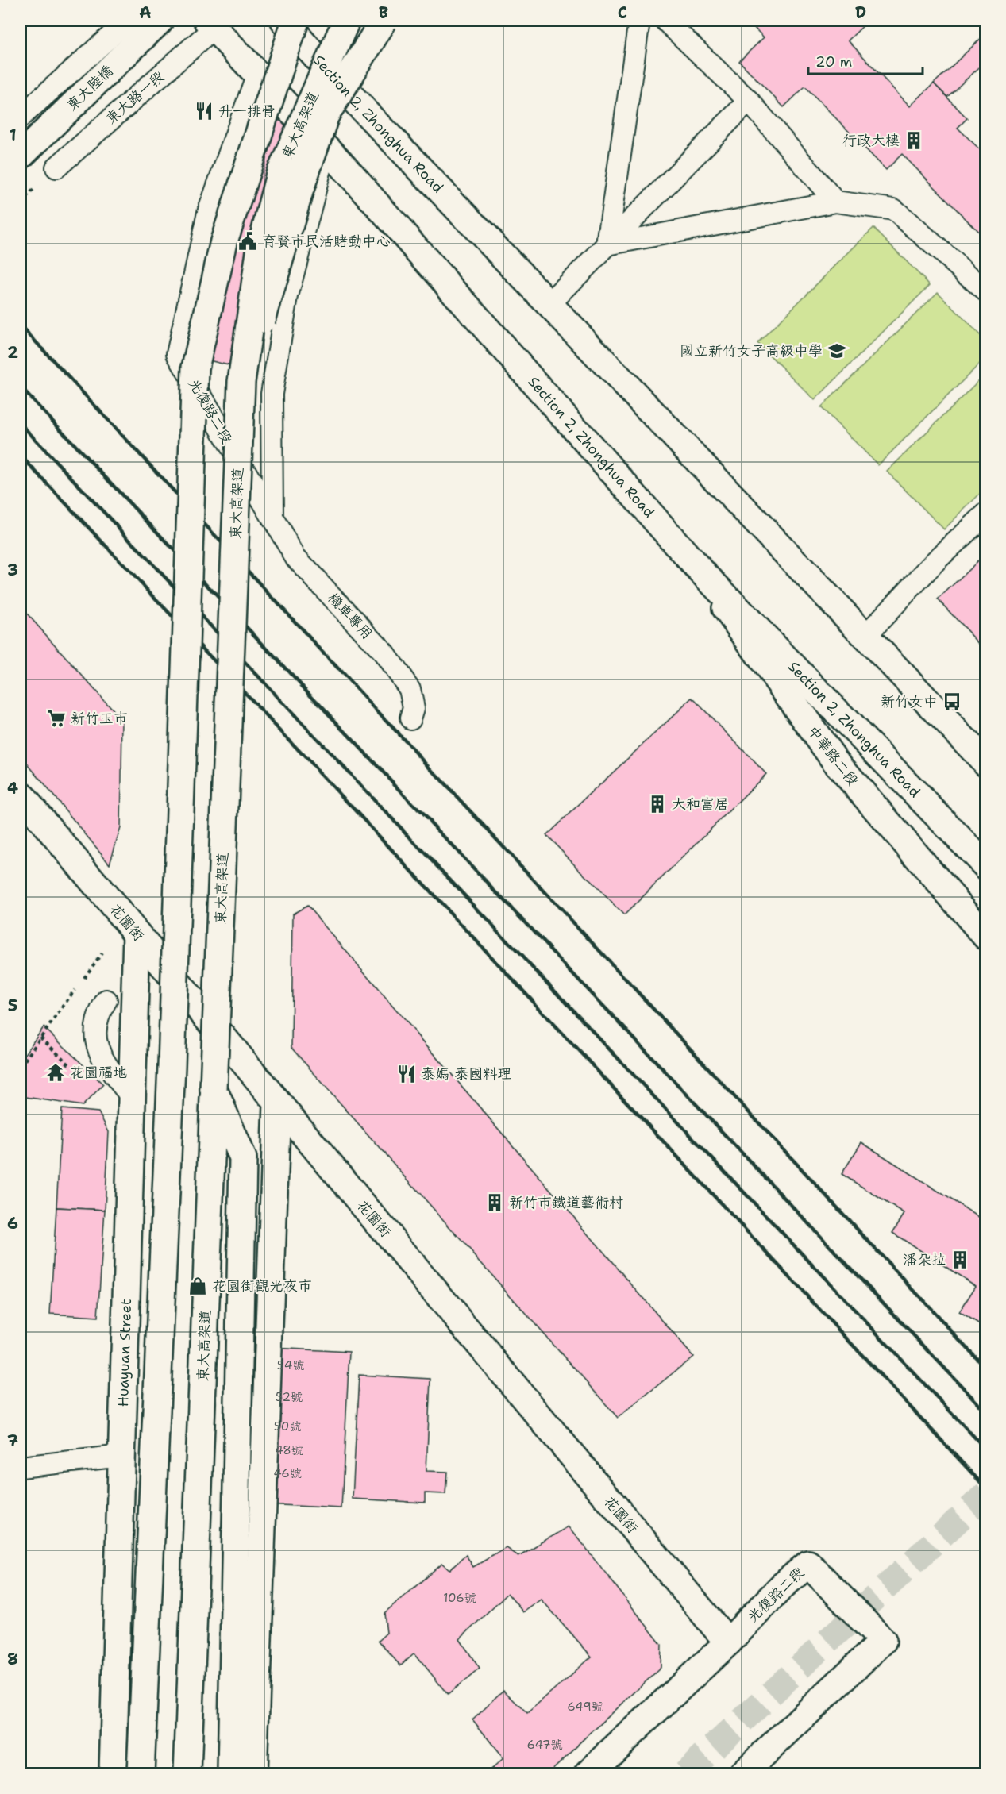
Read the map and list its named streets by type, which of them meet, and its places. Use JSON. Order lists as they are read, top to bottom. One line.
{"streets":{"street":["東大陸橋","Section 2, Zhonghua Road","東大高架道","光復路二段","中華路二段","花園街","Huayuan Street"],"lane":["東大路一段","機車專用"]},"crossings":[["東大路一段","Section 2, Zhonghua Road"],["Section 2, Zhonghua Road","光復路二段"],["Section 2, Zhonghua Road","中華路二段"],["光復路二段","機車專用"],["光復路二段","花園街"],["花園街","Huayuan Street"]],"places":{"restaurant":["升一排骨","泰媽 泰國料理"],"building":["行政大樓","大和富居","新竹市鐵道藝術村","潘朵拉"],"public building":["育賢市民活賭動中心"],"school or university":["國立新竹女子高級中學"],"bus stop":["新竹女中"],"supermarket":["新竹玉市"],"temple":["花園福地"],"shop":["花園街觀光夜市"]},"house_numbers":["54號","52號","50號","48號","46號","106號","649號","647號"],"scale_bar":"20 m","grid":{"columns":["A","B","C","D"],"rows":["1","2","3","4","5","6","7","8"]}}
